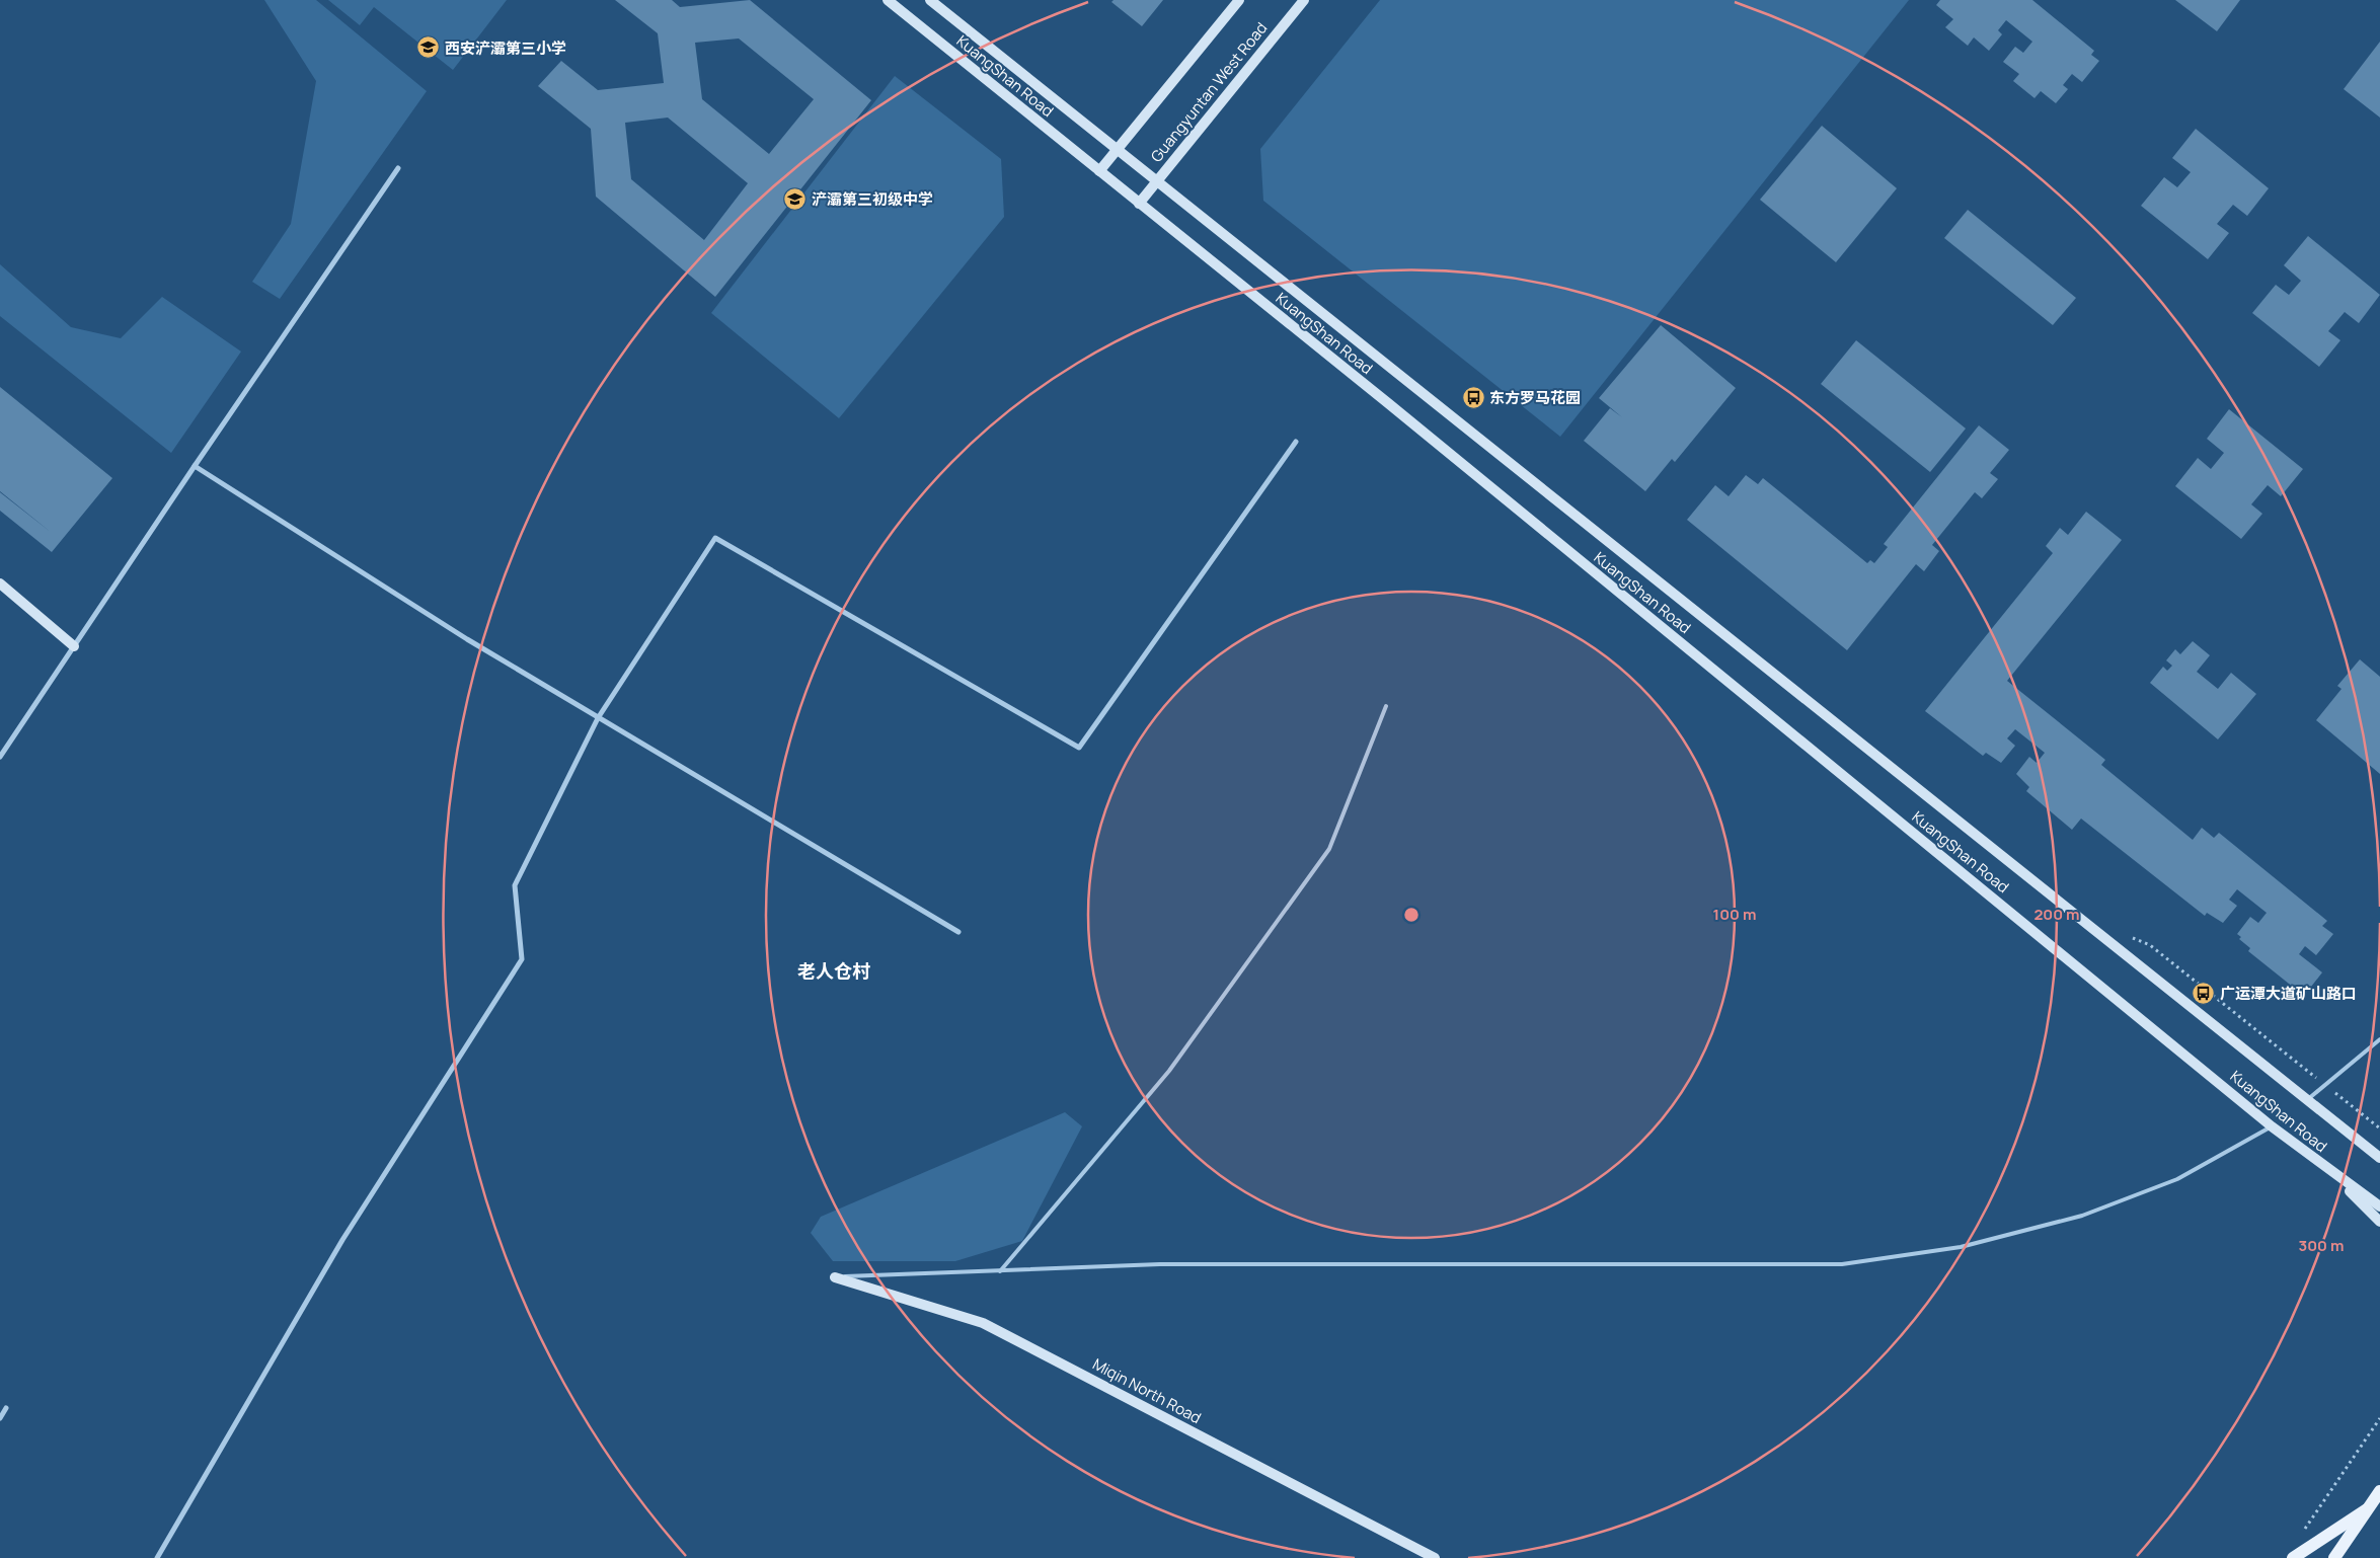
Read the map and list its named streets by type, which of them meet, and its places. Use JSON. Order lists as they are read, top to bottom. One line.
{"streets":{"main road":["KuangShan Road","Guangyuntan West Road","Miqin North Road"]},"crossings":[["KuangShan Road","Guangyuntan West Road"]],"districts":["老人仓村"],"places":{"school or university":["西安浐灞第三小学","浐灞第三初级中学"],"bus stop":["东方罗马花园","广运潭大道矿山路口"]},"rings":["100 m","200 m","300 m"]}
